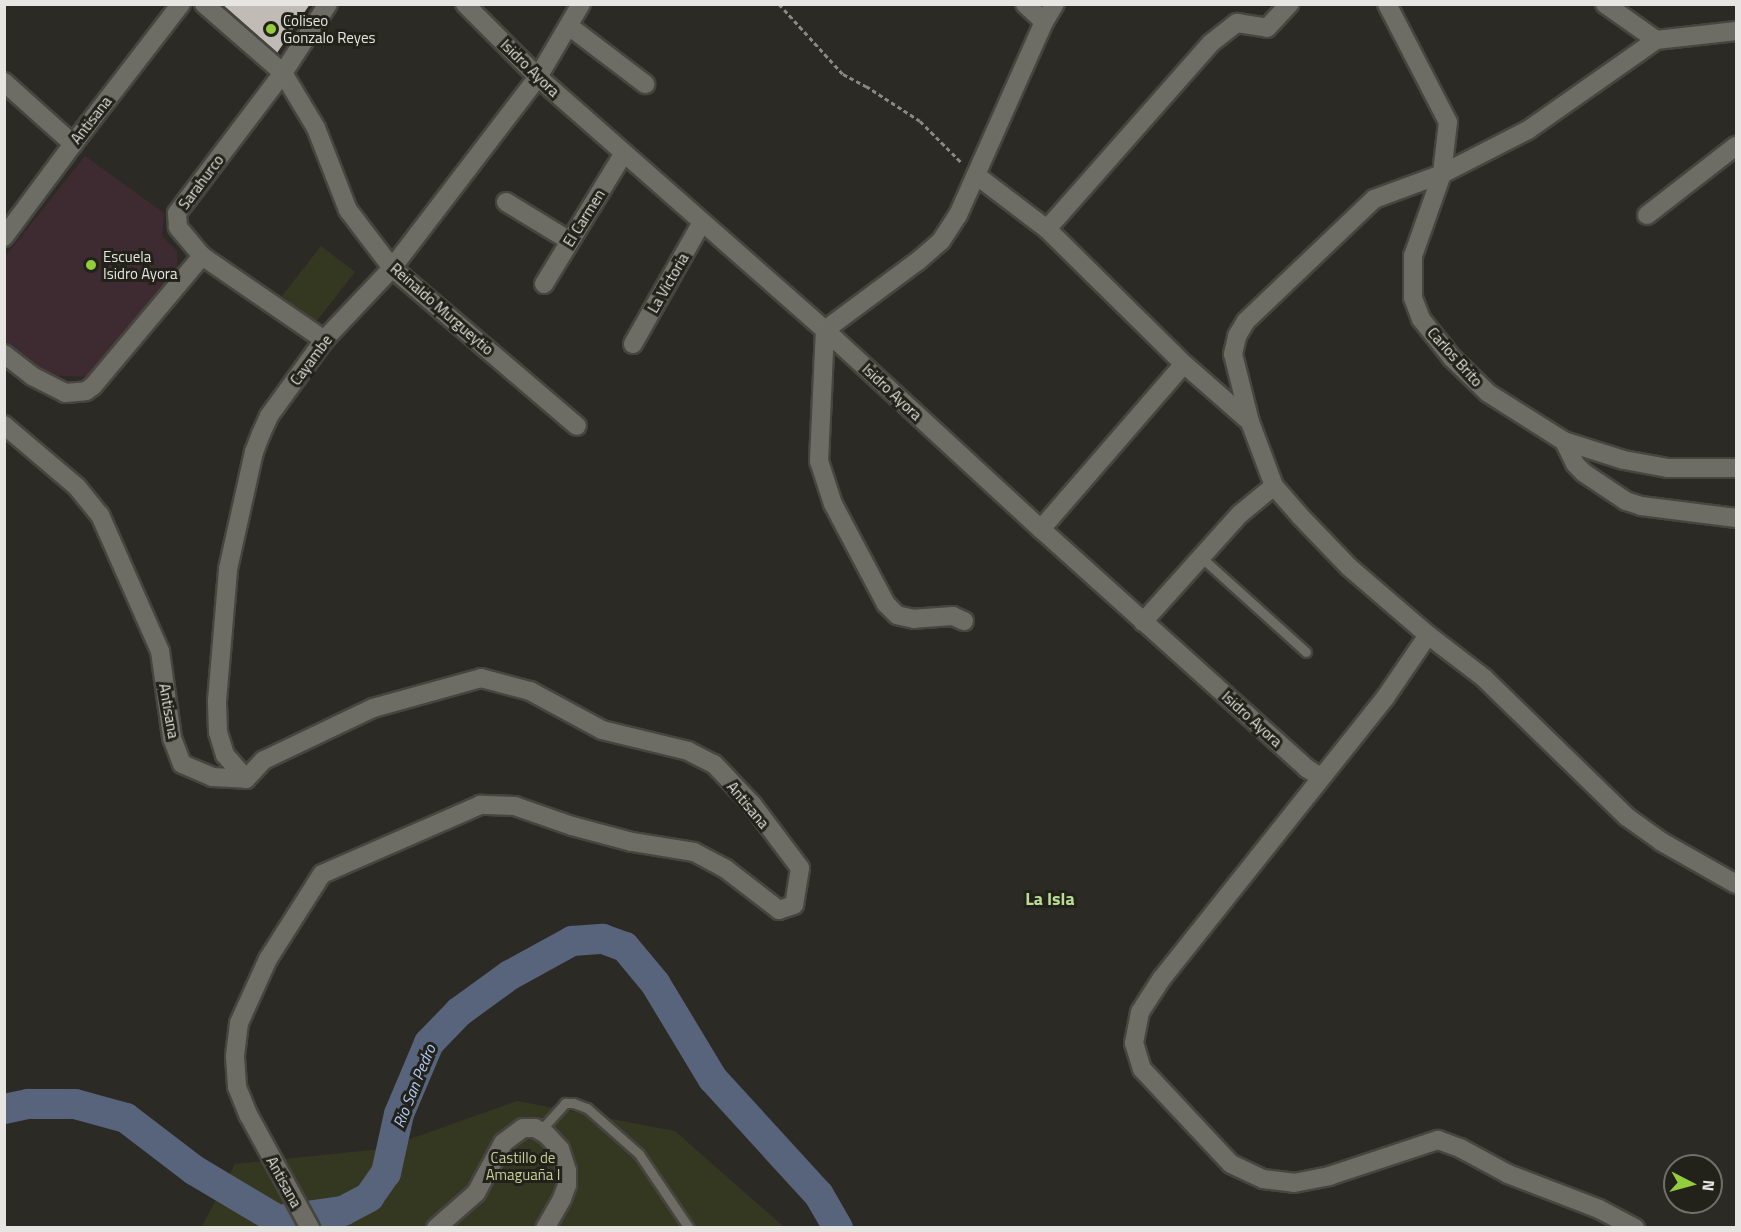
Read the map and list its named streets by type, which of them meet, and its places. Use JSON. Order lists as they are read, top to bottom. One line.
{"streets":{"street":["Isidro Ayora","Antisana","Sarahurco","El Carmen","La Victoria","Reinaldo Murgueytio","Carlos Brito","Cayambe"]},"crossings":[["Isidro Ayora","El Carmen"],["Isidro Ayora","La Victoria"],["Isidro Ayora","Cayambe"],["Antisana","Cayambe"],["Sarahurco","Reinaldo Murgueytio"],["Sarahurco","Cayambe"],["Reinaldo Murgueytio","Cayambe"]],"districts":["La Isla"],"water":["Rio San Pedro"],"parks":["Castillo de Amaguaña I"],"places":["Coliseo Gonzalo Reyes","Escuela Isidro Ayora"],"north":"right"}
